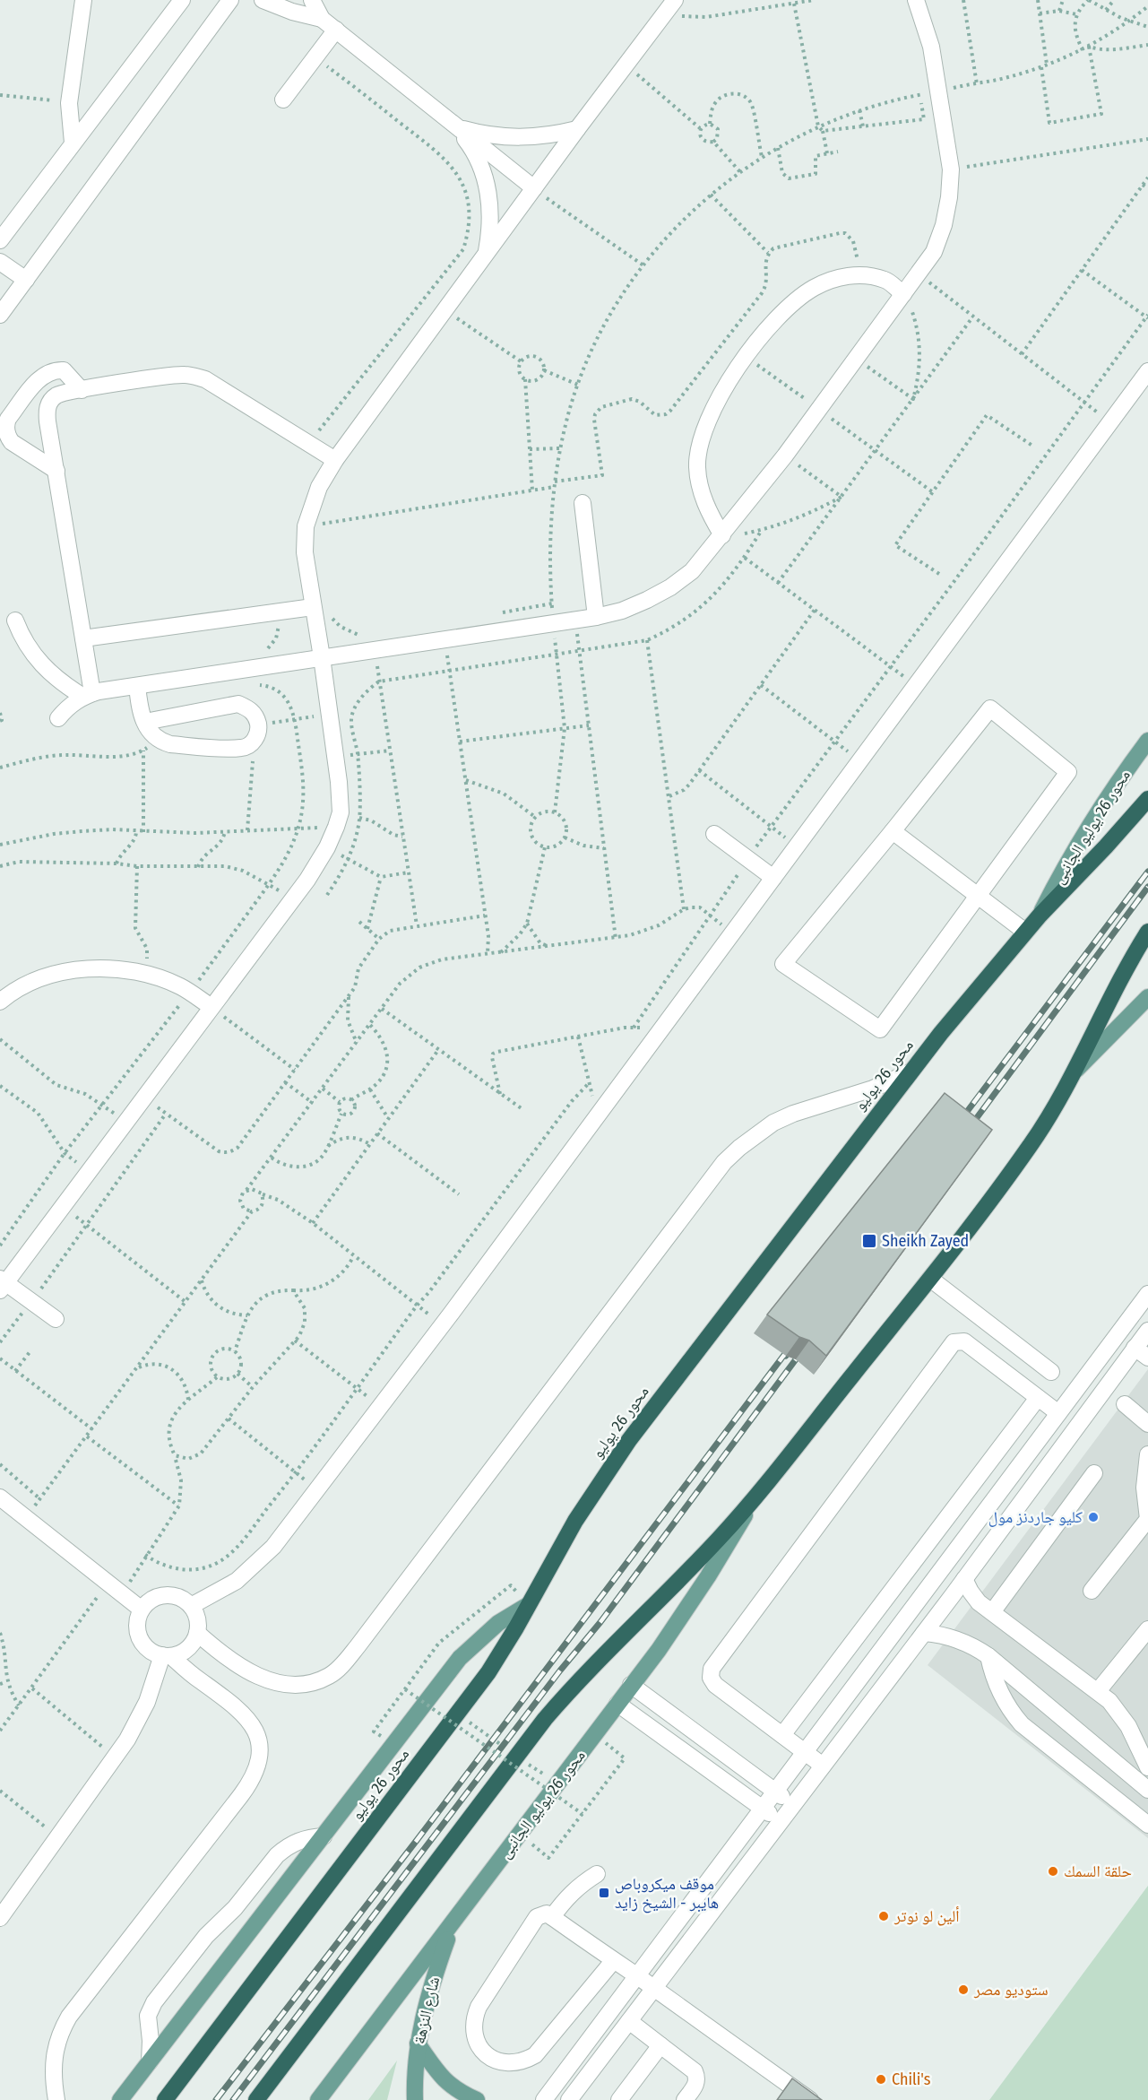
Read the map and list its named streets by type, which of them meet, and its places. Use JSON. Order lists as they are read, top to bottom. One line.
{"streets":{"highway":["محور 26 يوليو"],"main road":["محور 26 يوليو الجانبى","شارع النزهة"]},"crossings":[["محور 26 يوليو الجانبى","محور 26 يوليو"],["محور 26 يوليو الجانبى","شارع النزهة"]],"places":{"transit":["Sheikh Zayed","موقف ميكروباص هايبر - الشيخ زايد"],"other":["كليو جاردنز مول","حلقة السمك","ألين لو نوتر","ستوديو مصر","Chili's"]}}
